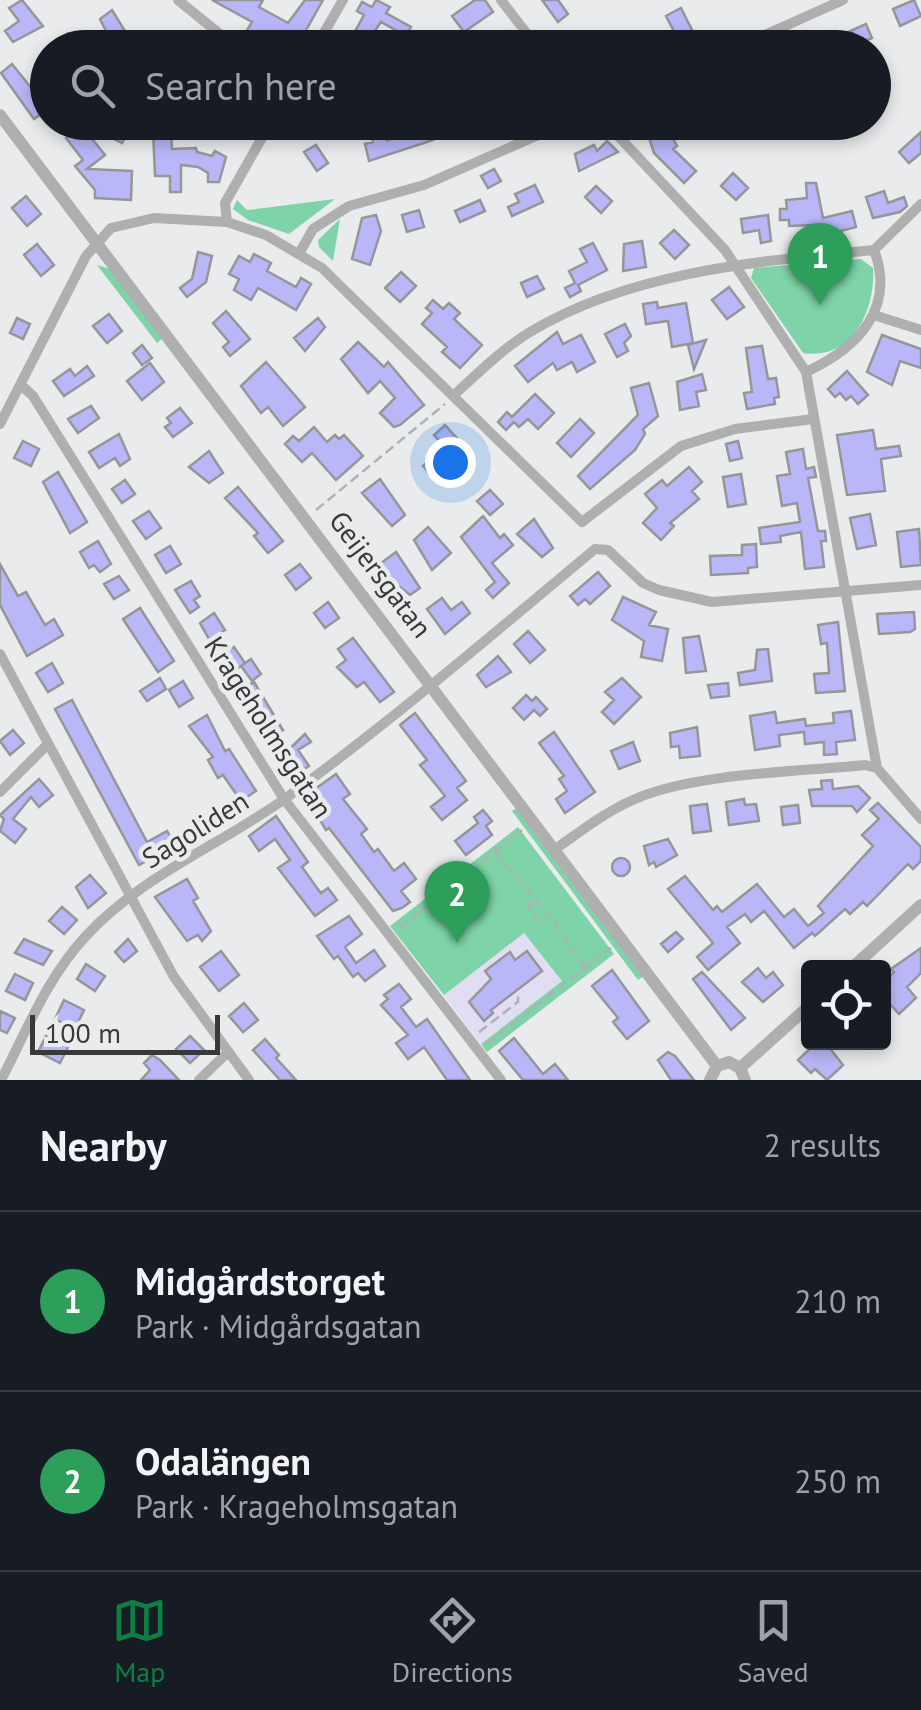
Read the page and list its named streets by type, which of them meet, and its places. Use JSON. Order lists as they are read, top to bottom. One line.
{"streets":{"street":["Geijersgatan","Krageholmsgatan","Sagoliden"]},"crossings":[["Geijersgatan","Sagoliden"],["Krageholmsgatan","Sagoliden"]],"scale_bar":"100 m","page":{"search":"Search here","pins":["1","2"],"scale":"100 m","heading":["Nearby","2 results"],"list":[{"mark":"1","name":"Midgårdstorget","note":"Park · Midgårdsgatan","value":"210 m"},{"mark":"2","name":"Odalängen","note":"Park · Krageholmsgatan","value":"250 m"}],"nav":["Map","Directions","Saved"]}}
